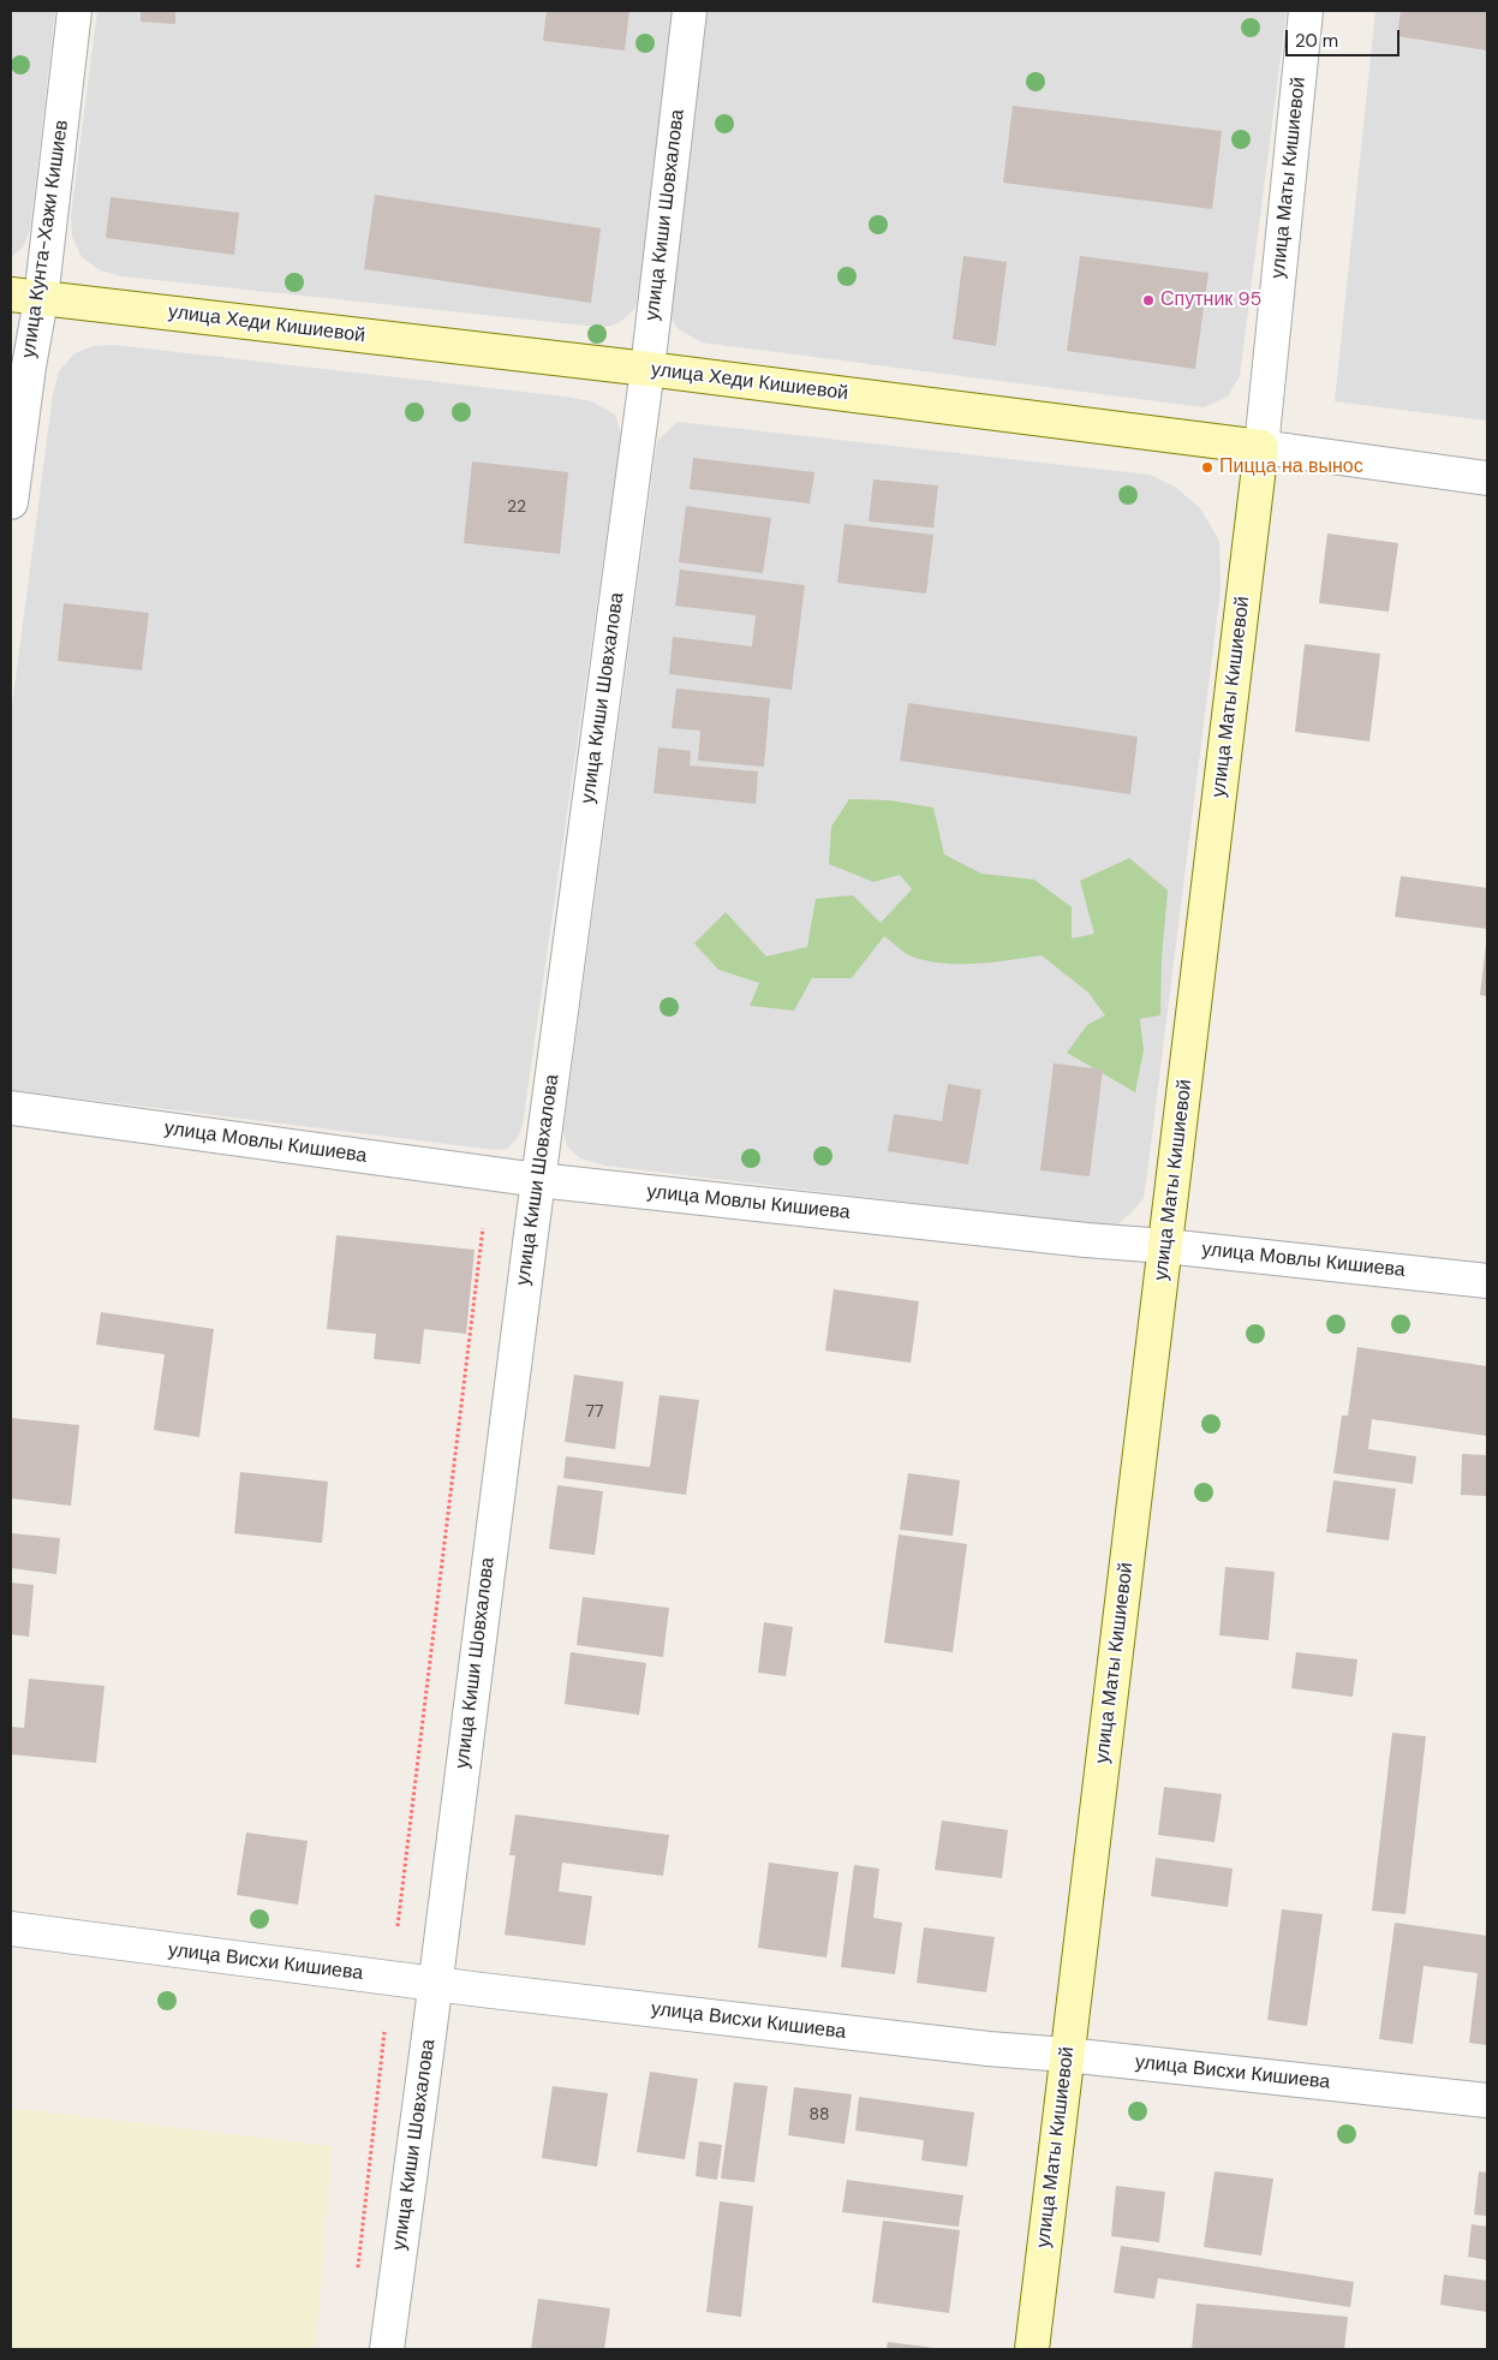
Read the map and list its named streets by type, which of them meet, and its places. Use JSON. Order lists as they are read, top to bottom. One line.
{"streets":{"main road":["улица Маты Кишиевой","улица Хеди Кишиевой"],"street":["улица Киши Шовхалова","улица Кунта-Хажи Кишиев","улица Мовлы Кишиева","улица Висхи Кишиева"]},"crossings":[["улица Маты Кишиевой","улица Хеди Кишиевой"],["улица Маты Кишиевой","улица Мовлы Кишиева"],["улица Маты Кишиевой","улица Висхи Кишиева"],["улица Киши Шовхалова","улица Хеди Кишиевой"],["улица Киши Шовхалова","улица Мовлы Кишиева"],["улица Киши Шовхалова","улица Висхи Кишиева"],["улица Кунта-Хажи Кишиев","улица Хеди Кишиевой"]],"places":["Спутник 95","Пицца на вынос"],"house_numbers":["22","77","88"],"scale_bar":"20 m"}
